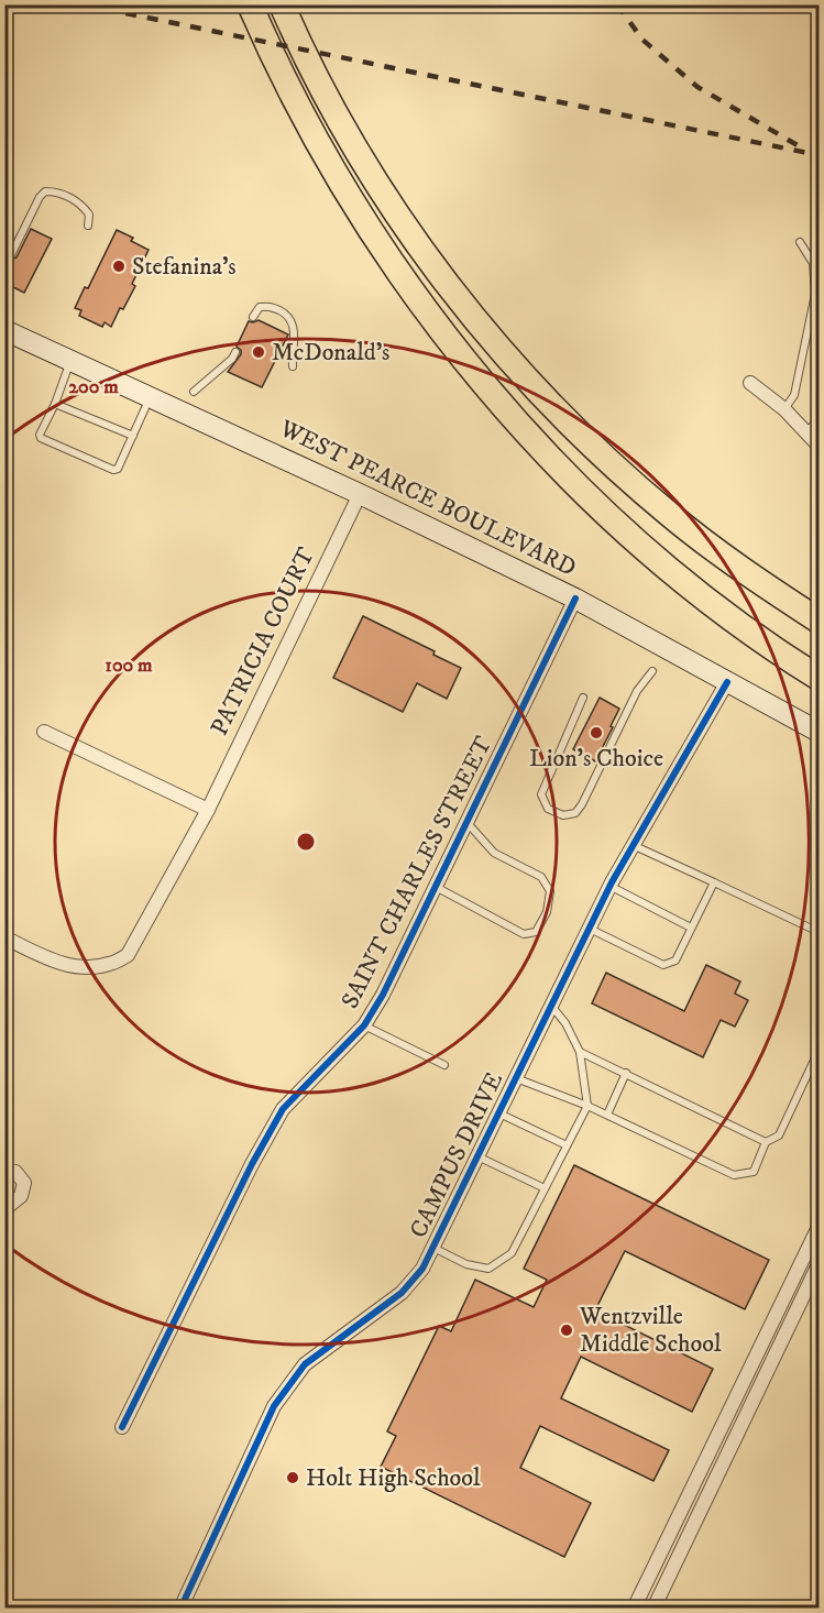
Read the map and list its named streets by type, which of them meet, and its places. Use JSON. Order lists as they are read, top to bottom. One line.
{"streets":{"main road":["WEST PEARCE BOULEVARD"],"street":["PATRICIA COURT","SAINT CHARLES STREET","CAMPUS DRIVE"]},"crossings":[["WEST PEARCE BOULEVARD","PATRICIA COURT"],["WEST PEARCE BOULEVARD","SAINT CHARLES STREET"],["WEST PEARCE BOULEVARD","CAMPUS DRIVE"]],"places":["Stefanina's","McDonald's","Lion's Choice","Wentzville Middle School","Holt High School"],"rings":["200 m","100 m"]}
